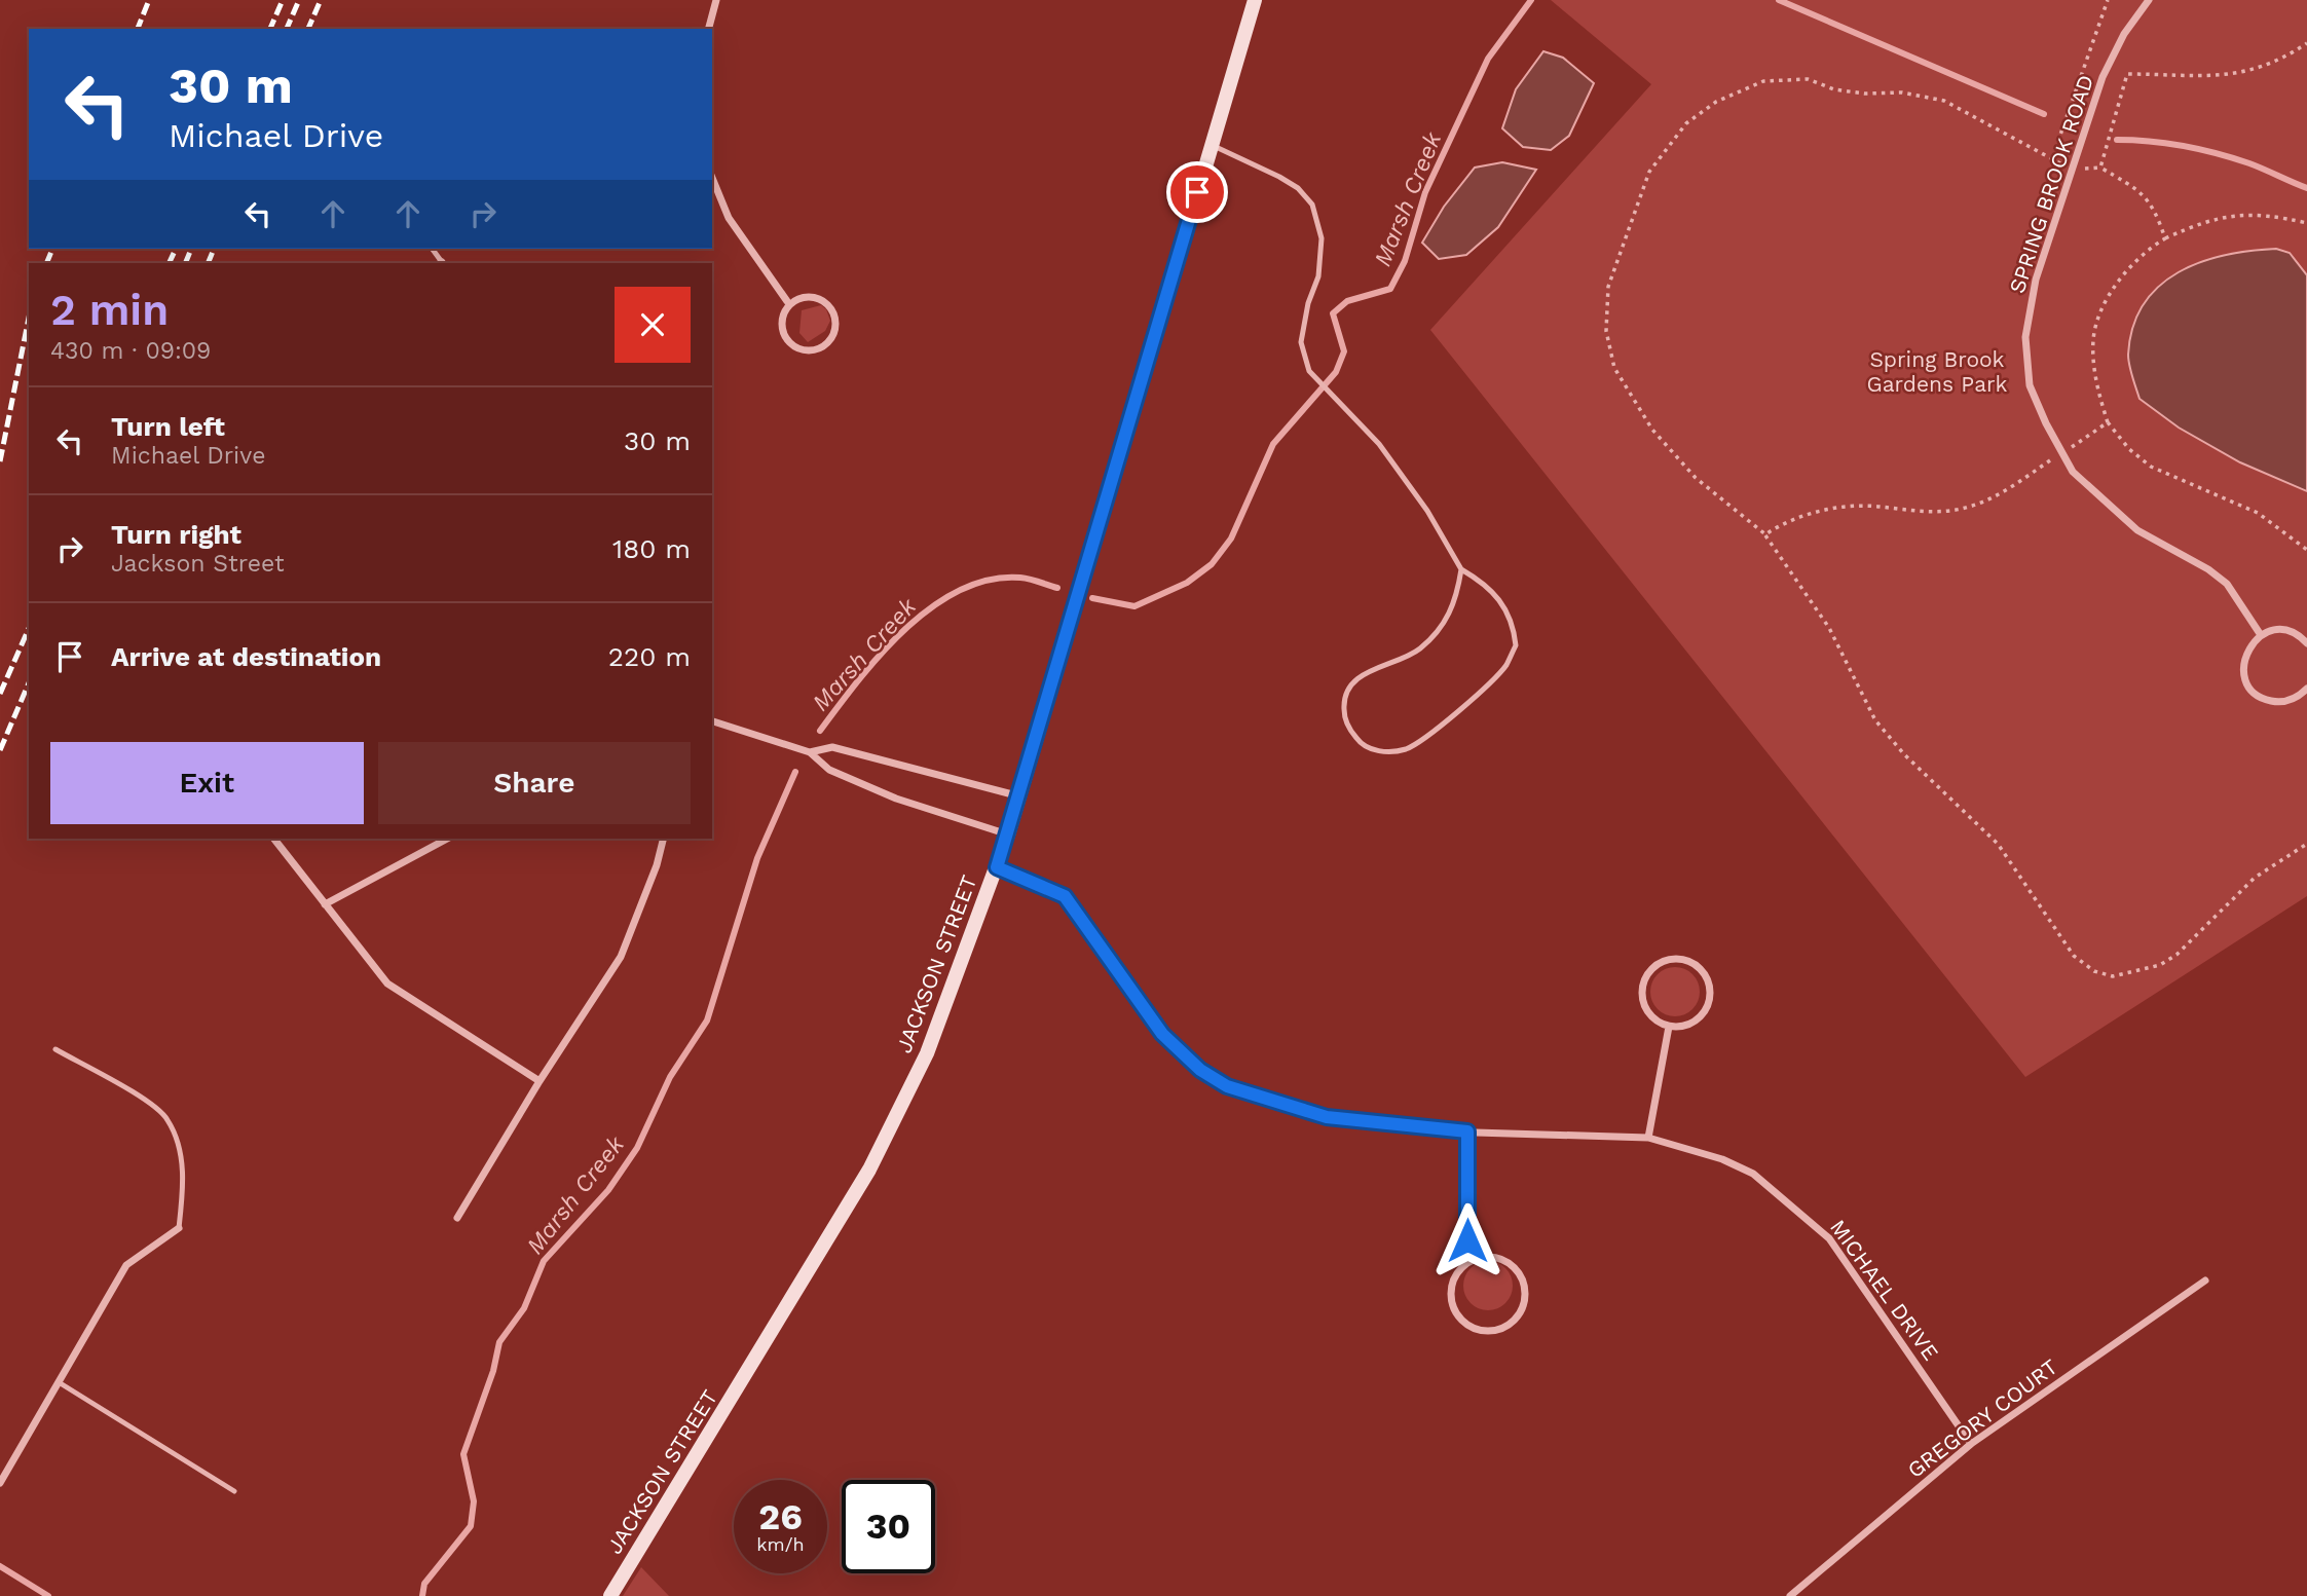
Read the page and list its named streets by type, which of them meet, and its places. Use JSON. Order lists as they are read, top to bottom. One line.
{"streets":{"street":["SPRING BROOK ROAD","JACKSON STREET","MICHAEL DRIVE","GREGORY COURT"]},"crossings":[["JACKSON STREET","MICHAEL DRIVE"],["MICHAEL DRIVE","GREGORY COURT"]],"water":["Marsh Creek"],"parks":["Spring Brook Gardens Park"],"page":{"turn":["30 m","Michael Drive"],"heading":["2 min","430 m · 09:09"],"list":[{"name":"Turn left","note":"Michael Drive","value":"30 m"},{"name":"Turn right","note":"Jackson Street","value":"180 m"},{"name":"Arrive at destination","value":"220 m"}],"buttons":["Exit","Share"],"speed":"26 km/h","limit":"30"}}
